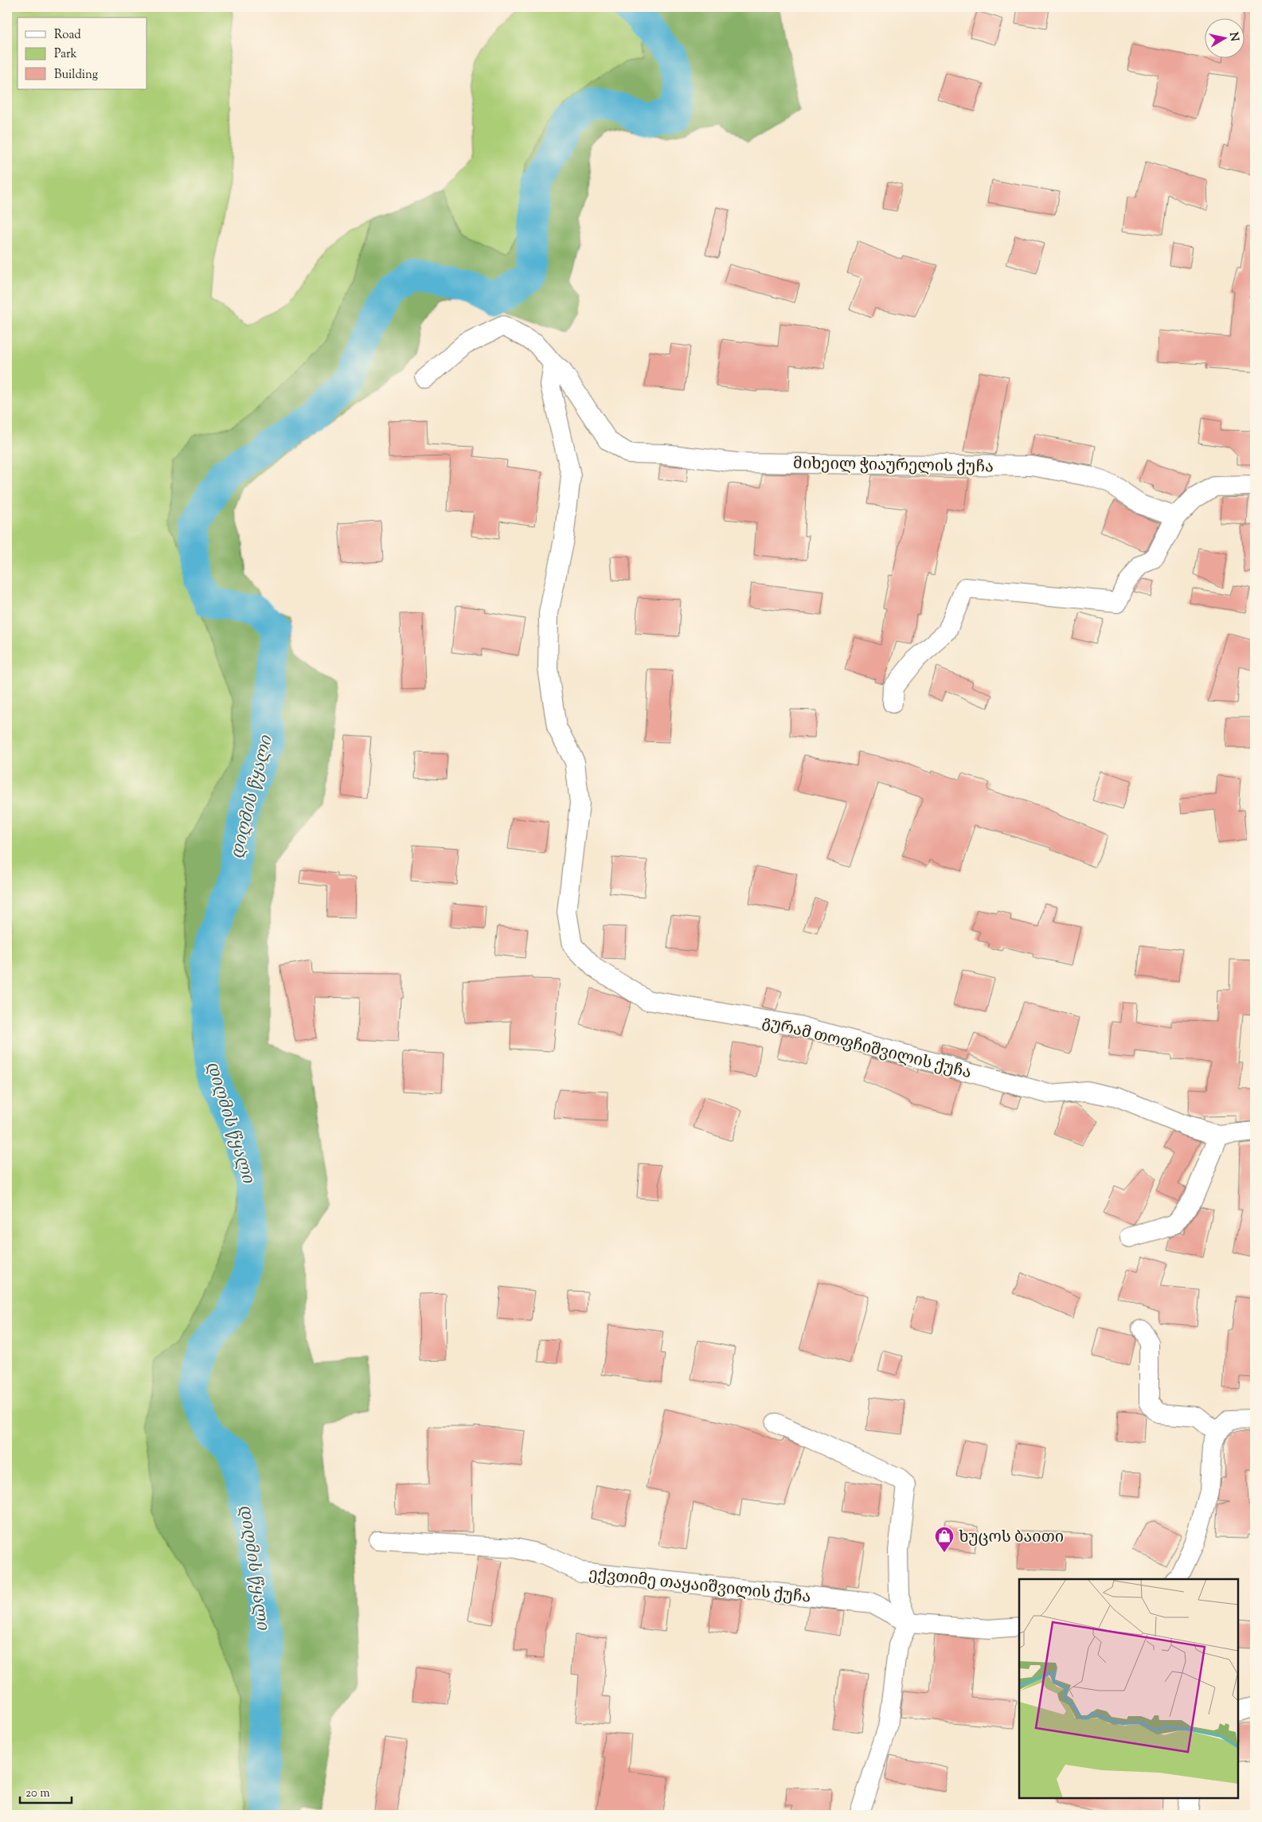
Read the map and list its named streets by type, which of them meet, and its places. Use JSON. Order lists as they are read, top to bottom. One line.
{"streets":{"street":["მიხეილ ჭიაურელის ქუჩა","გურამ თოფჩიშვილის ქუჩა","ექვთიმე თაყაიშვილის ქუჩა"]},"crossings":[["მიხეილ ჭიაურელის ქუჩა","გურამ თოფჩიშვილის ქუჩა"]],"water":["დიღმის წყალი"],"places":{"shop":["ხუცოს ბაითი"]},"legend":["Road","Park","Building"],"scale_bar":"20 m","north":"right"}
